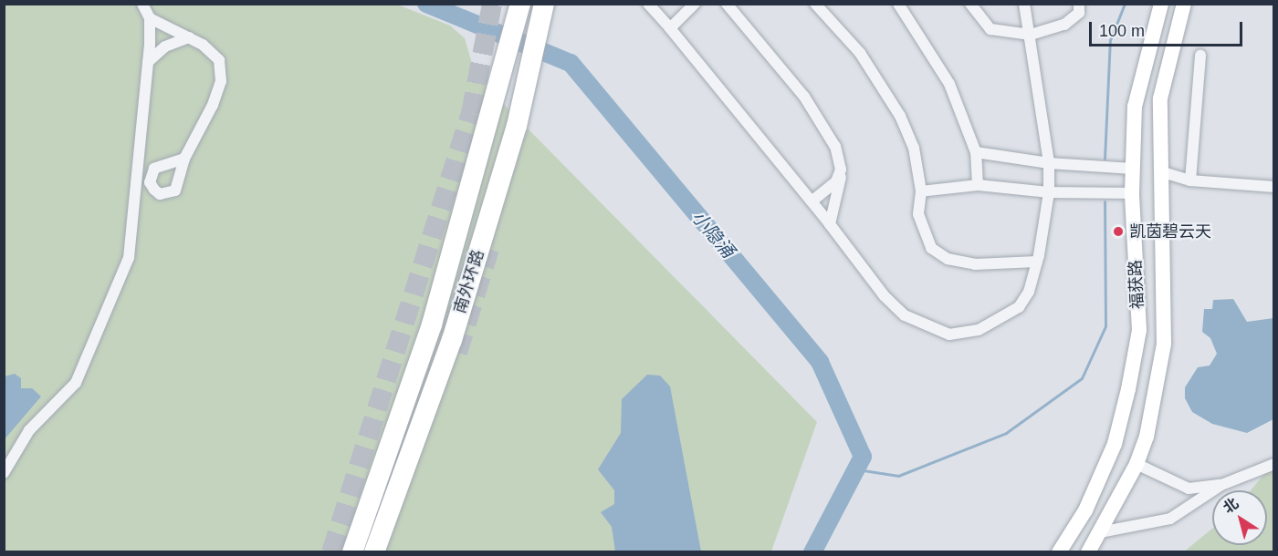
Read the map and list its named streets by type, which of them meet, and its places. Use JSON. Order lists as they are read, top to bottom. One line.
{"streets":{"highway":["南外环路"],"street":["福获路"]},"water":["小隐涌"],"places":["凯茵碧云天"],"scale_bar":"100 m","north":"top left"}
